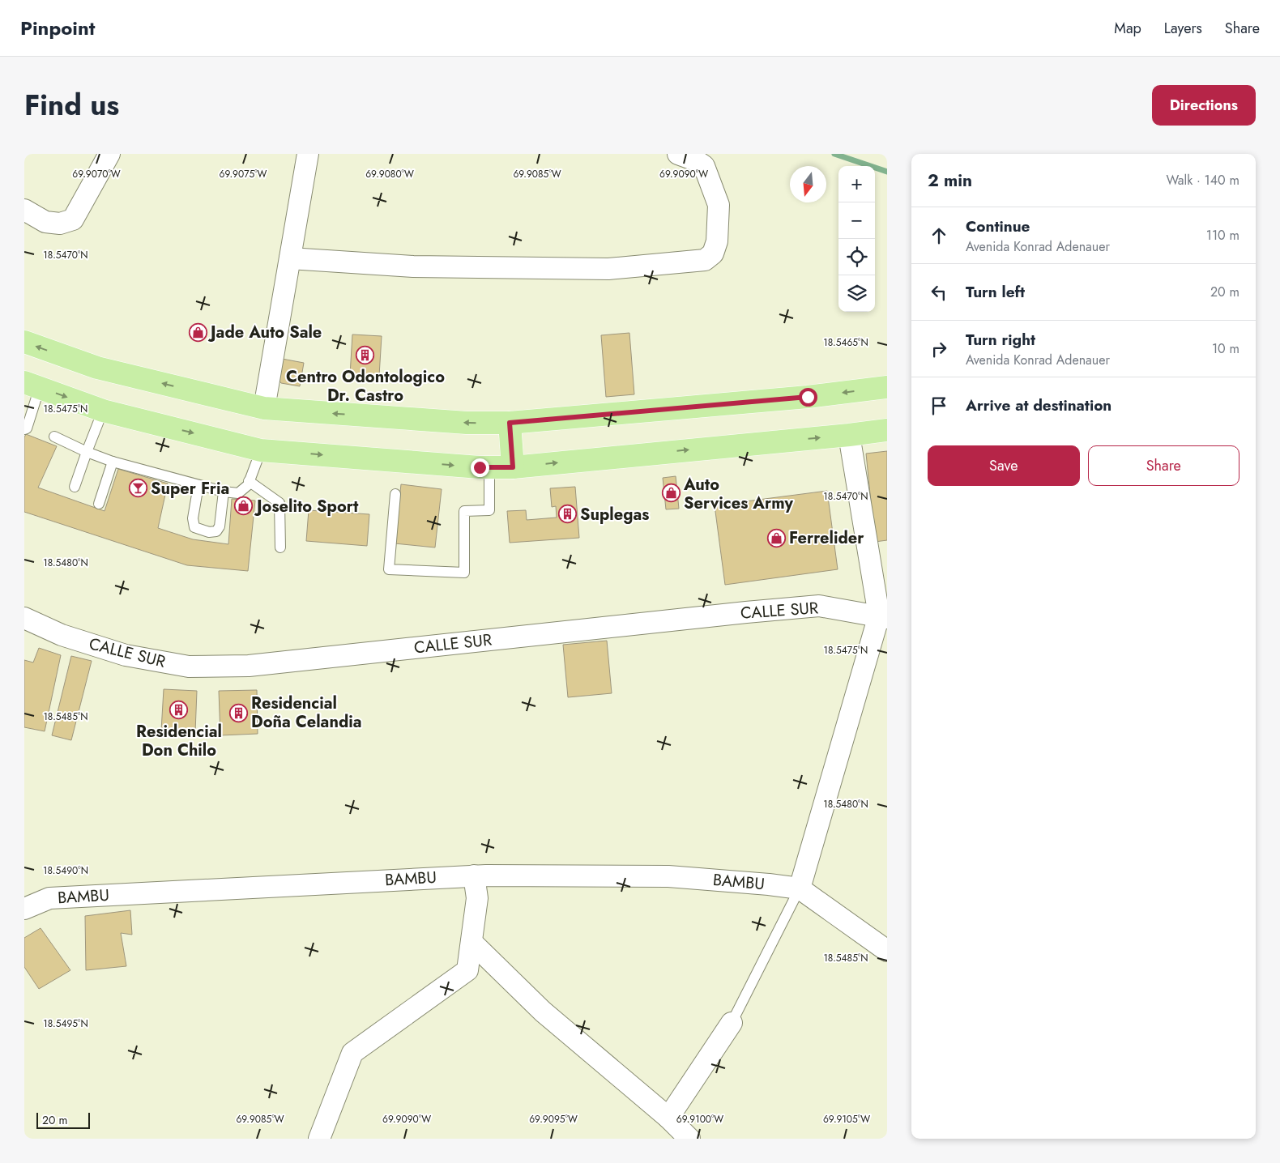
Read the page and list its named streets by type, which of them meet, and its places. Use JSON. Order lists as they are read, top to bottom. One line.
{"streets":{"street":["CALLE SUR","BAMBU"]},"places":{"shop":["Jade Auto Sale","Auto Services Army","Joselito Sport","Ferrelider"],"building":["Centro Odontologico Dr. Castro","Suplegas","Residencial Don Chilo","Residencial Doña Celandia"],"bar":["Super Fria"]},"scale_bar":"20 m","north":"bottom","page":{"header":"Pinpoint","nav":["Map","Layers","Share"],"title":"Find us","buttons":["Directions",["Save","Share"]],"heading":["2 min","Walk · 140 m"],"map_buttons":["+","−"],"list":[["Continue","Avenida Konrad Adenauer","110 m"],["Turn left","20 m"],["Turn right","Avenida Konrad Adenauer","10 m"],"Arrive at destination"],"scale":"20 m"},"coordinates":["69.9070°W","69.9075°W","69.9080°W","69.9085°W","69.9090°W","18.5470°N","18.5465°N","18.5475°N","18.5480°N","18.5485°N","18.5490°N","18.5495°N","69.9095°W","69.9100°W","69.9105°W"]}
